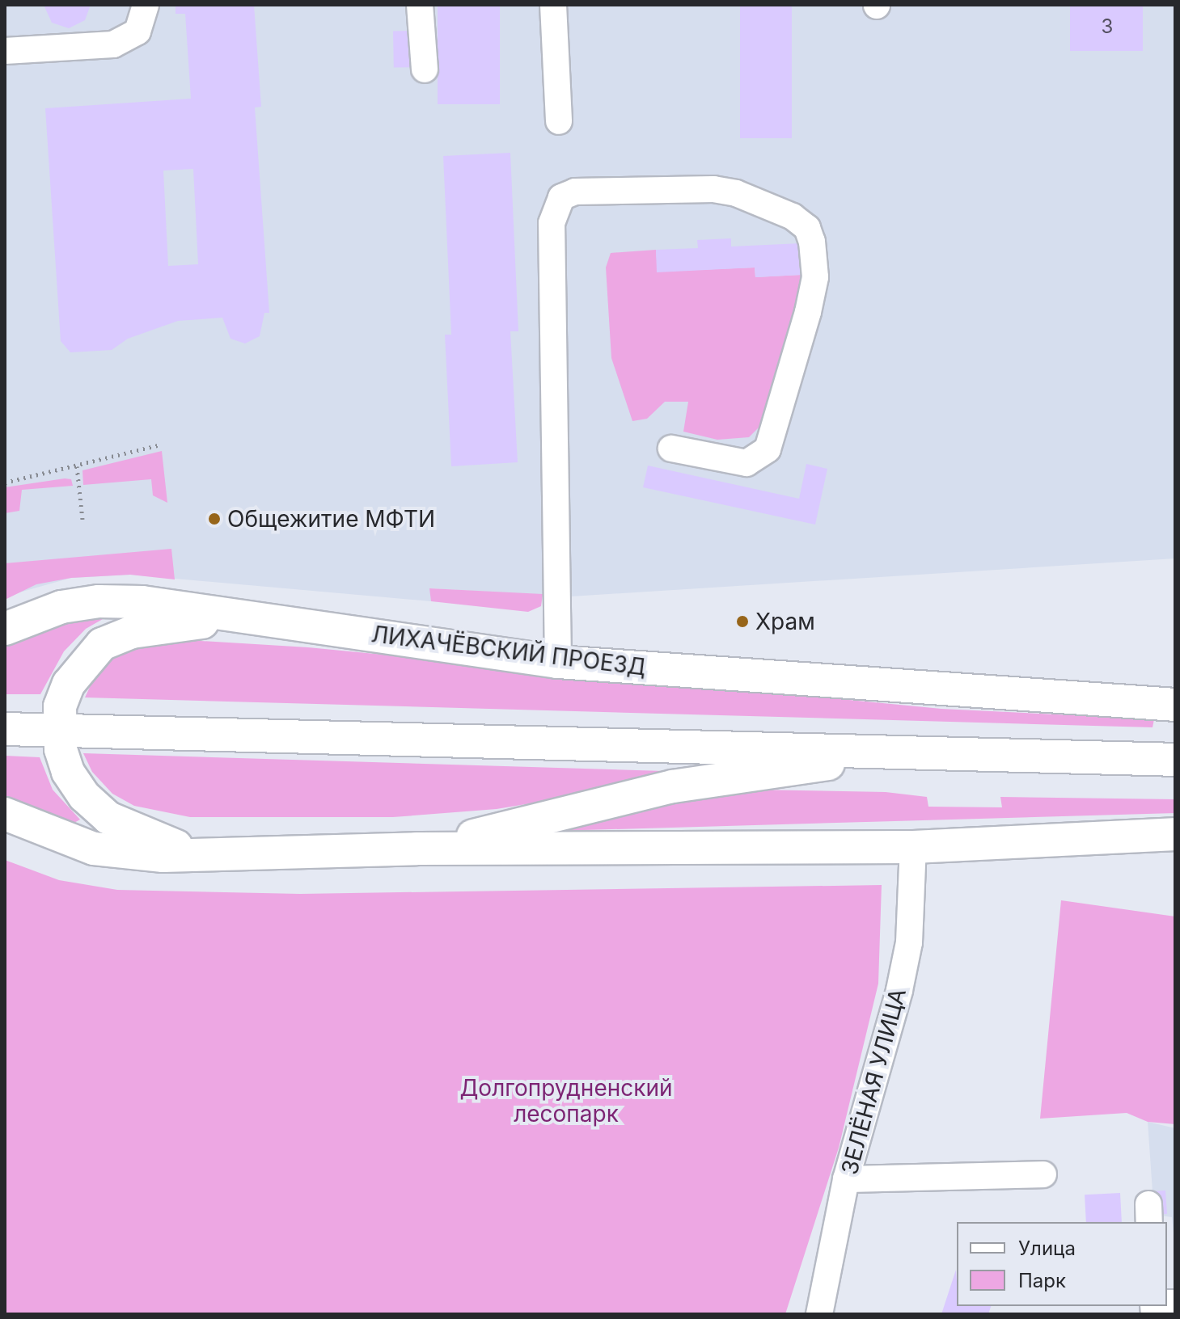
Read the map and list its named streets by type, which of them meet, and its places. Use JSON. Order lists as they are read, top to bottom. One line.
{"streets":{"main road":["ЛИХАЧЁВСКИЙ ПРОЕЗД"],"street":["ЗЕЛЁНАЯ УЛИЦА"]},"parks":["Долгопрудненский лесопарк"],"places":["Общежитие МФТИ","Храм"],"house_numbers":["3"],"legend":["Улица","Парк"]}
